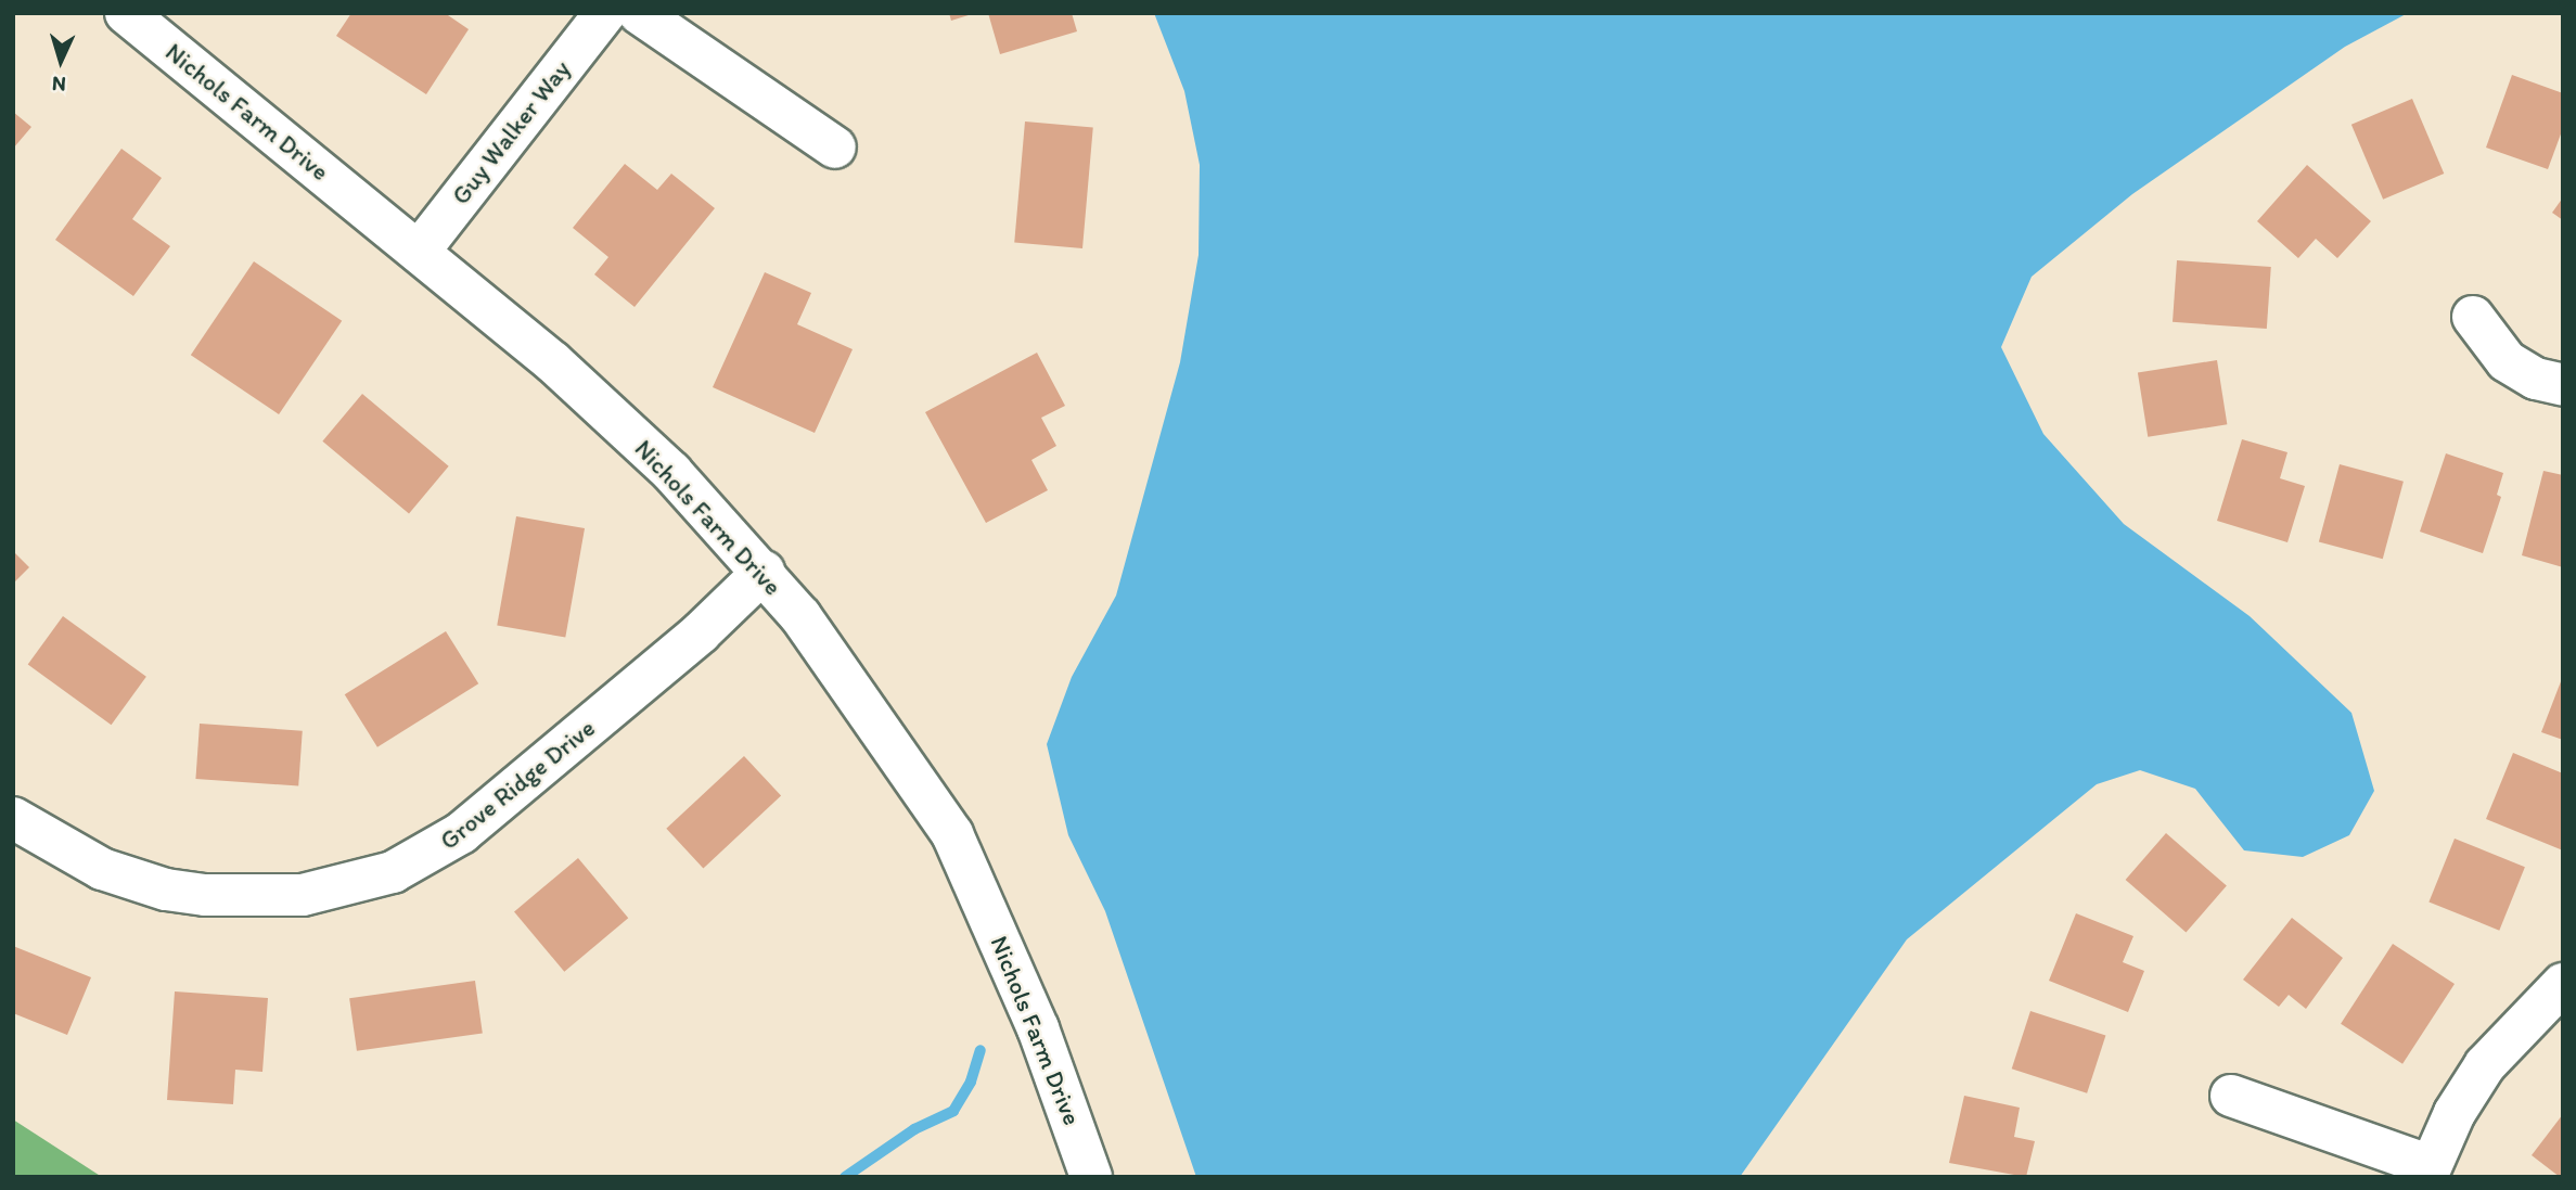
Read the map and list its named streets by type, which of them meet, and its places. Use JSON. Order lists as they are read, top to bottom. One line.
{"streets":{"street":["Nichols Farm Drive","Guy Walker Way","Grove Ridge Drive"]},"crossings":[["Nichols Farm Drive","Guy Walker Way"],["Nichols Farm Drive","Grove Ridge Drive"]],"north":"bottom"}
